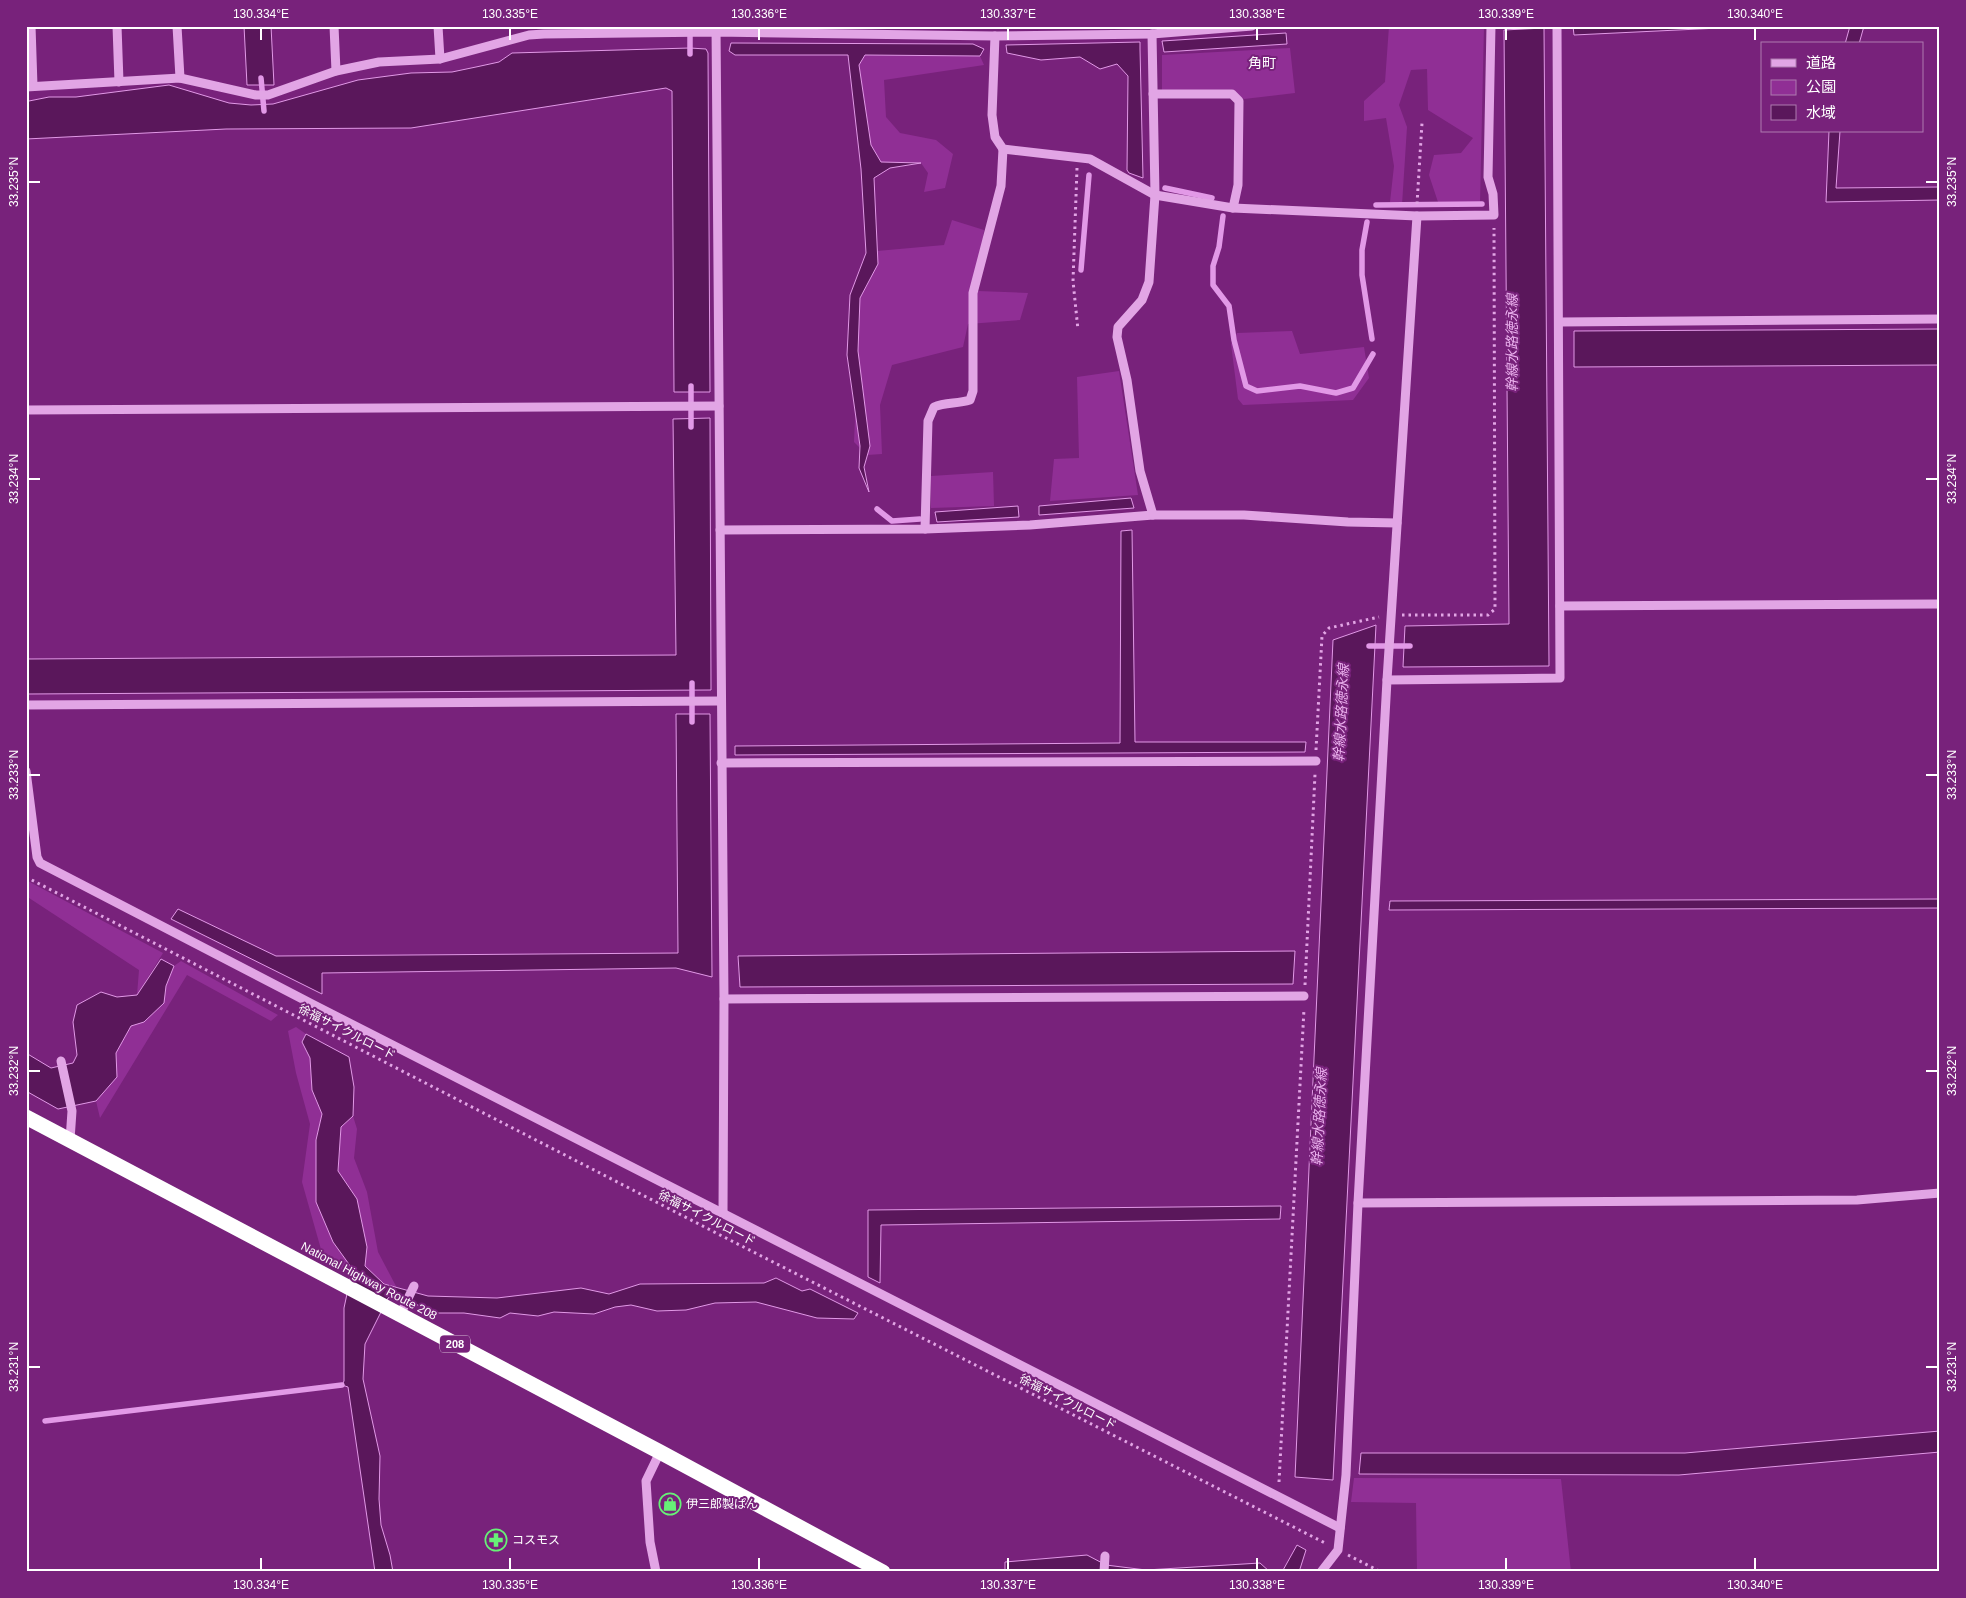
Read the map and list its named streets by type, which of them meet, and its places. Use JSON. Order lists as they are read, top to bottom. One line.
{"streets":{"highway":["National Highway Route 208","208"],"path":["徐福サイクルロード"]},"districts":["角町"],"water":["幹線水路徳永線"],"places":{"shop":["伊三郎製ぱん"],"pharmacy":["コスモス"]},"legend":["道路","公園","水域"],"coordinates":["130.334°E","130.335°E","130.336°E","130.337°E","130.338°E","130.339°E","130.340°E","33.235°N","33.234°N","33.233°N","33.232°N","33.231°N"]}
